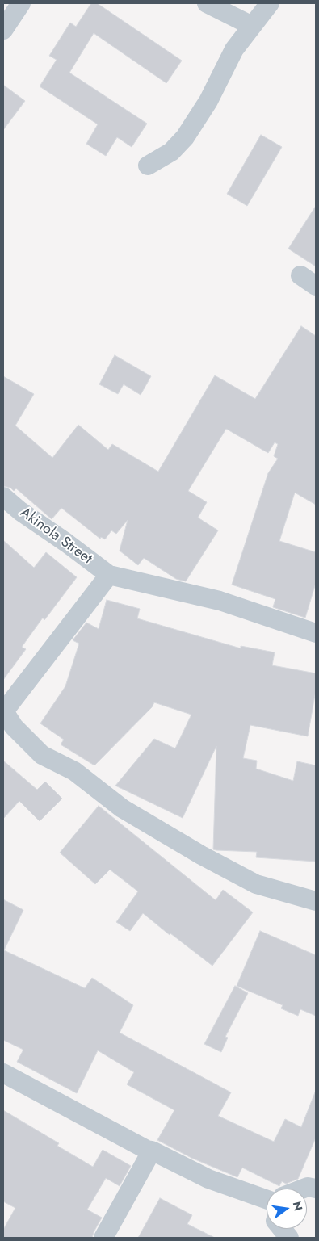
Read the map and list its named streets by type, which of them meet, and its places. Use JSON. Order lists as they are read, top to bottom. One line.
{"streets":{"street":["Akinola Street"]},"north":"right"}
